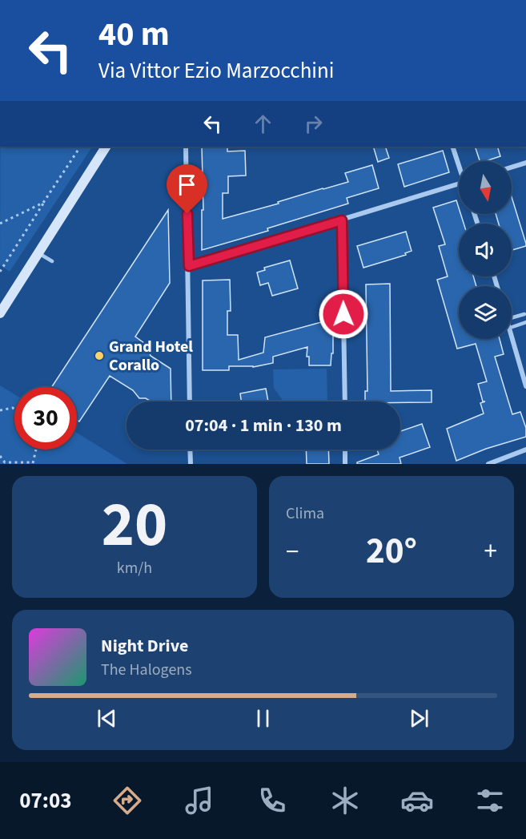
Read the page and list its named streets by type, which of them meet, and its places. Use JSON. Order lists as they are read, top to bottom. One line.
{"places":["Grand Hotel Corallo"],"north":"bottom","page":{"turn":["40 m","Via Vittor Ezio Marzocchini"],"limit":"30","trip":"07:04 · 1 min · 130 m","tile":[["20","km/h"],"Clima"],"heat":["−","20°","+"],"song":["Night Drive","The Halogens"],"tabs":"07:03"}}
